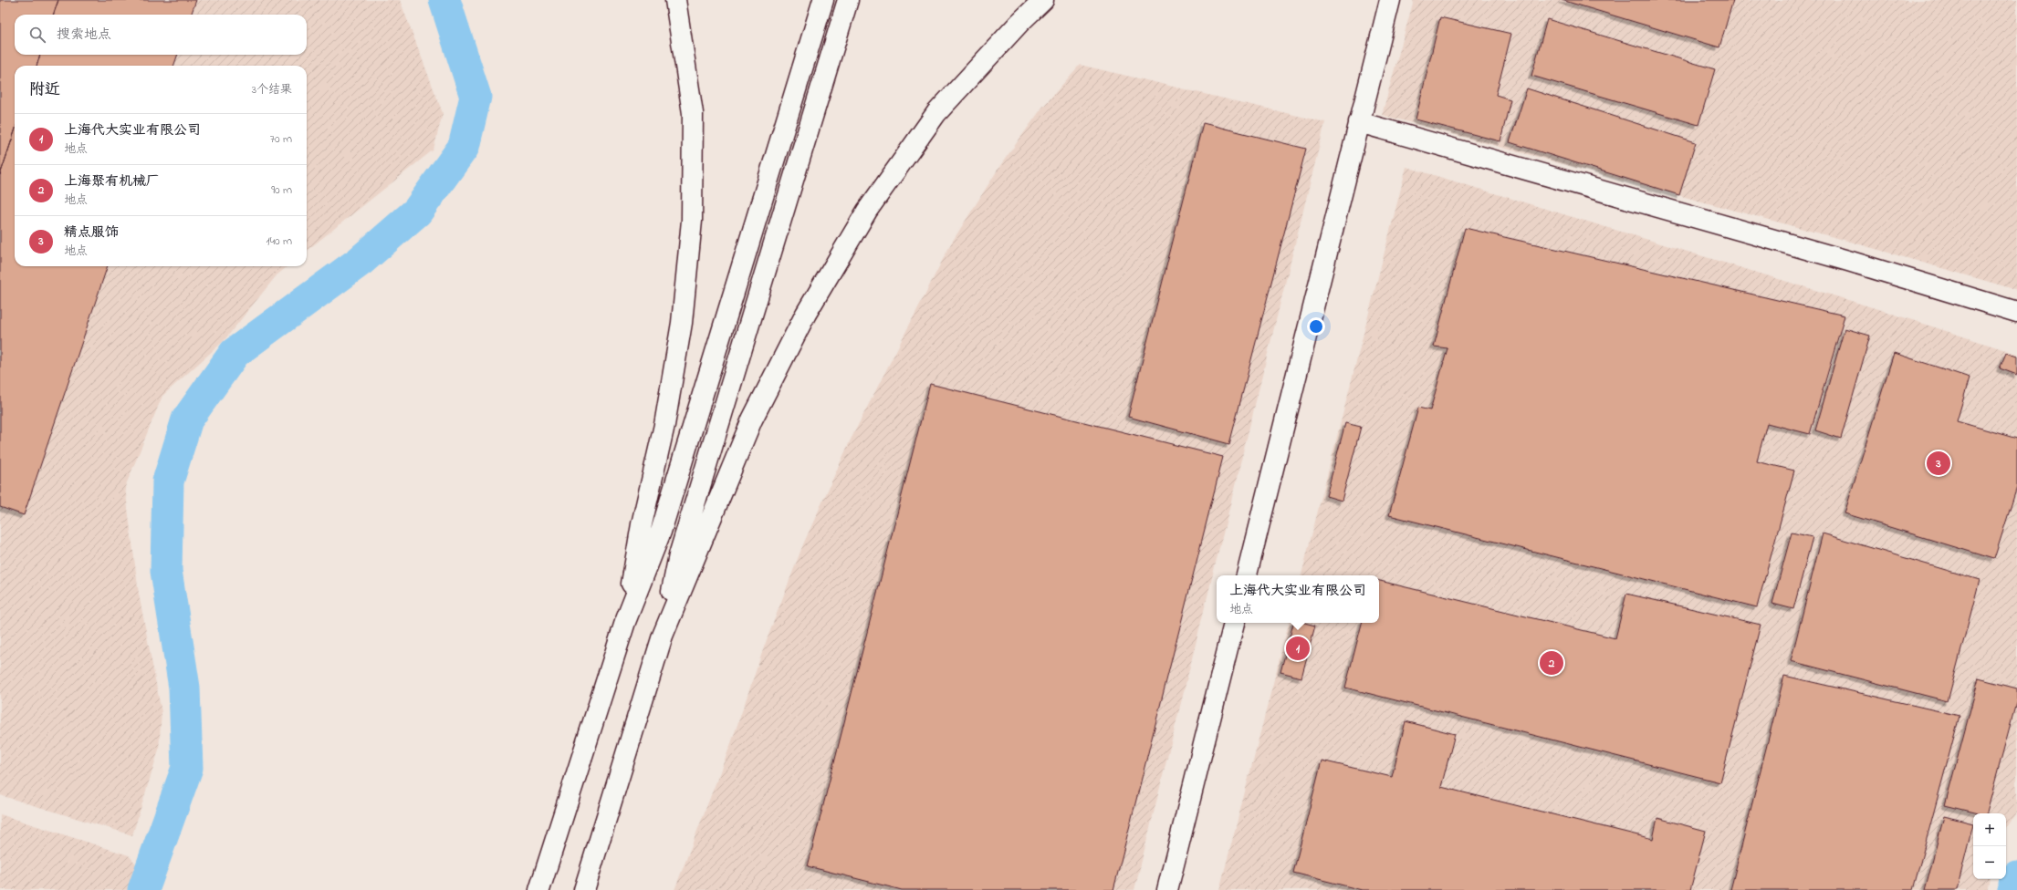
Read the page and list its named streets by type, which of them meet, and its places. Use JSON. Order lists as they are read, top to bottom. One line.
{"page":{"search":"搜索地点","heading":["附近","3个结果"],"list":[{"mark":"1","name":"上海代大实业有限公司","note":"地点","value":"70 m"},{"mark":"2","name":"上海聚有机械厂","note":"地点","value":"90 m"},{"mark":"3","name":"精点服饰","note":"地点","value":"140 m"}],"pins":["3","1","2"],"popup":["上海代大实业有限公司","地点"],"map_buttons":["+","−"]}}
